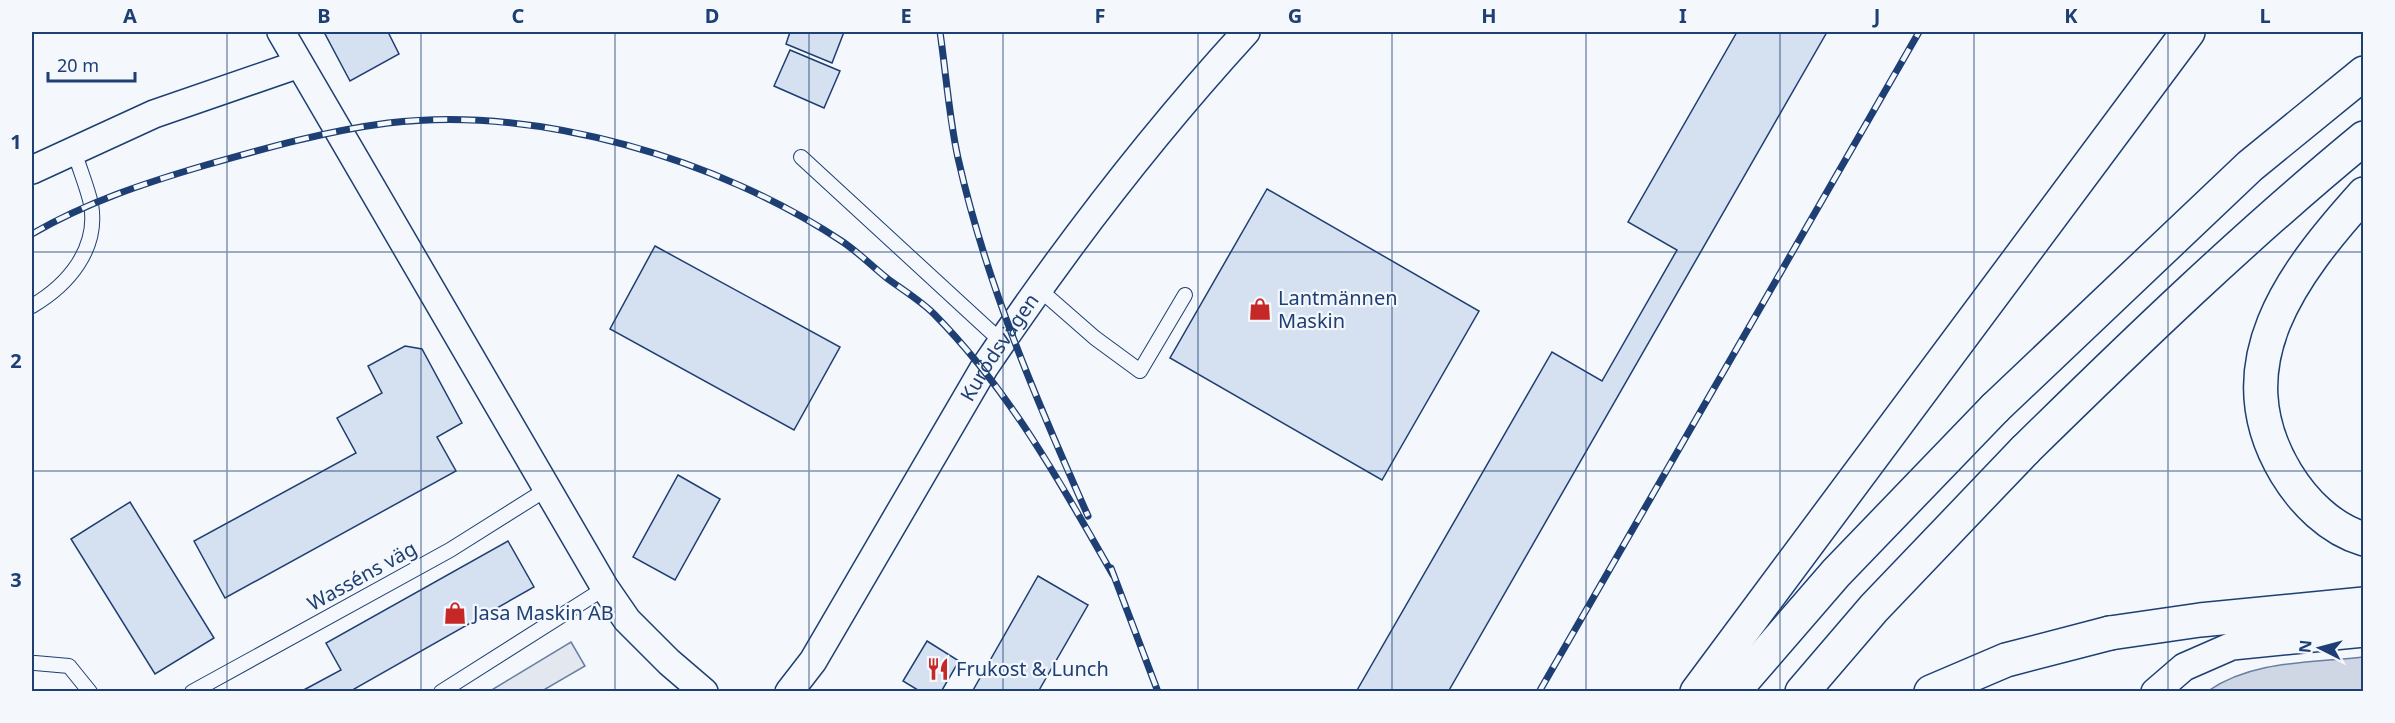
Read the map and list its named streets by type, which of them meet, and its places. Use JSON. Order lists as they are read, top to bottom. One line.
{"streets":{"street":["Kurödsvägen"],"lane":["Wasséns väg"]},"places":{"shop":["Lantmännen Maskin","Jasa Maskin AB"],"restaurant":["Frukost & Lunch"]},"scale_bar":"20 m","north":"left","grid":{"columns":["A","B","C","D","E","F","G","H","I","J","K","L"],"rows":["1","2","3"]}}
